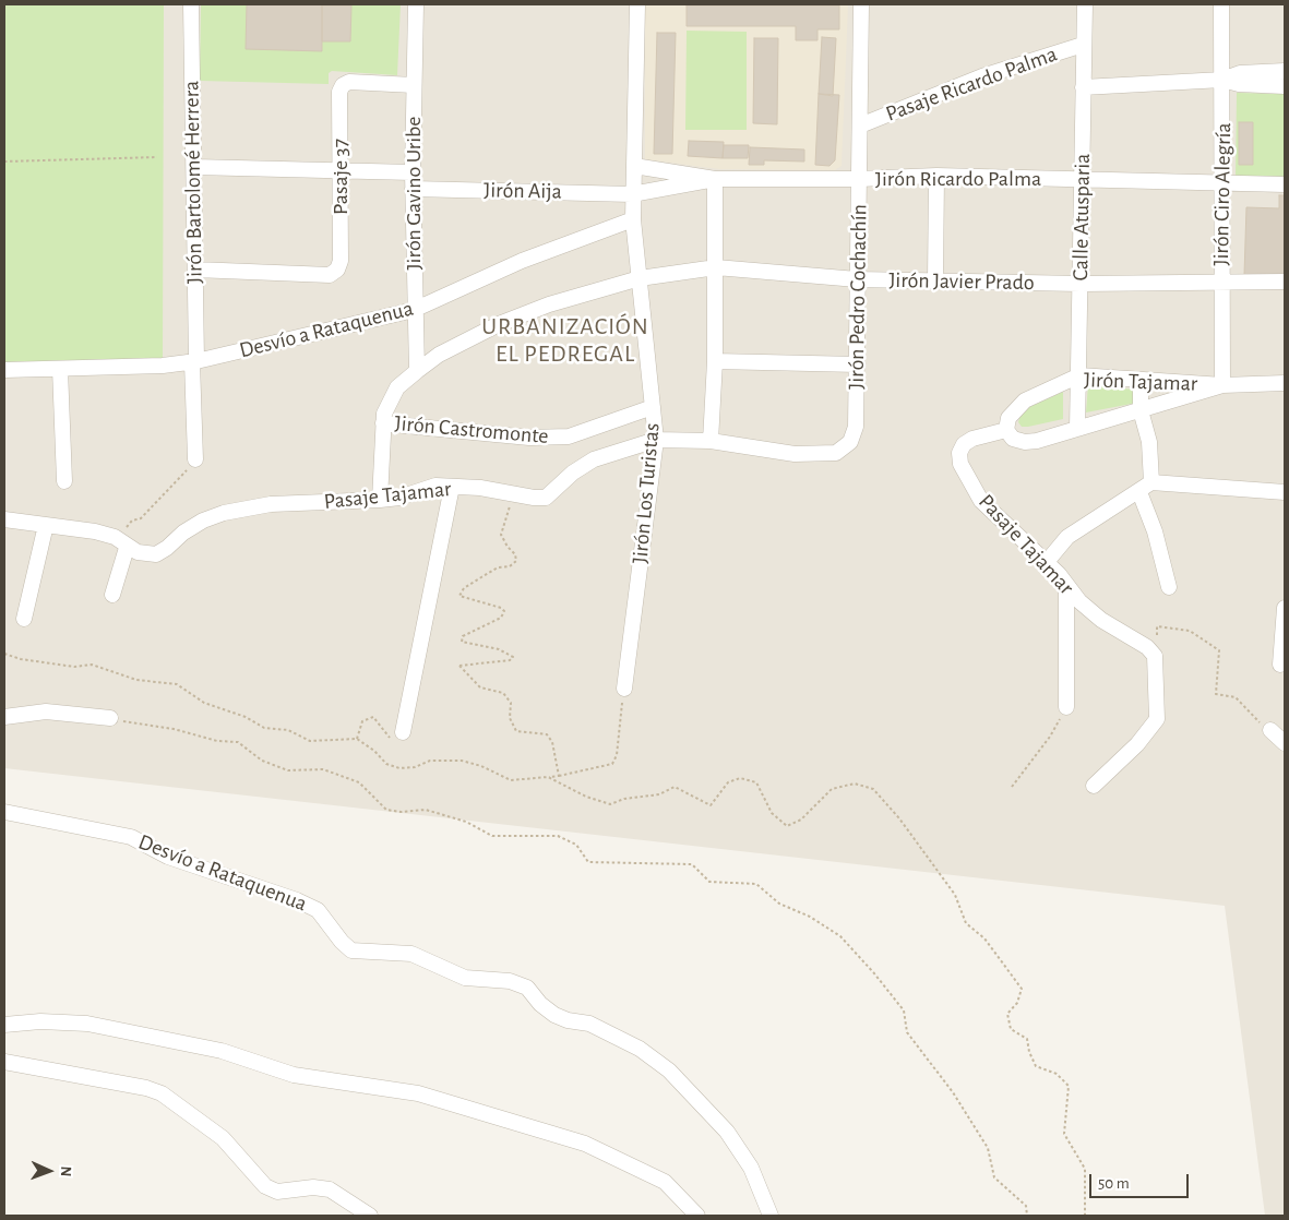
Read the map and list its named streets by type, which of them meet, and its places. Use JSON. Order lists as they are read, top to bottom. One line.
{"streets":{"street":["Pasaje Ricardo Palma","Pasaje 37","Jirón Ricardo Palma","Jirón Bartolomé Herrera","Jirón Aija","Jirón Gavino Uribe","Jirón Ciro Alegría","Calle Atusparia","Jirón Javier Prado","Jirón Pedro Cochachín","Desvío a Rataquenua","Jirón Tajamar","Jirón Castromonte","Jirón Los Turistas","Pasaje Tajamar"]},"crossings":[["Pasaje Ricardo Palma","Calle Atusparia"],["Pasaje Ricardo Palma","Jirón Pedro Cochachín"],["Pasaje 37","Jirón Bartolomé Herrera"],["Pasaje 37","Jirón Gavino Uribe"],["Jirón Ricardo Palma","Jirón Aija"],["Jirón Ricardo Palma","Jirón Ciro Alegría"],["Jirón Ricardo Palma","Calle Atusparia"],["Jirón Ricardo Palma","Jirón Pedro Cochachín"],["Jirón Ricardo Palma","Jirón Los Turistas"],["Jirón Bartolomé Herrera","Desvío a Rataquenua"],["Jirón Aija","Jirón Gavino Uribe"],["Jirón Aija","Jirón Los Turistas"],["Jirón Gavino Uribe","Jirón Javier Prado"],["Jirón Gavino Uribe","Desvío a Rataquenua"],["Jirón Ciro Alegría","Jirón Javier Prado"],["Jirón Ciro Alegría","Jirón Tajamar"],["Calle Atusparia","Jirón Javier Prado"],["Calle Atusparia","Jirón Tajamar"],["Jirón Javier Prado","Jirón Pedro Cochachín"],["Jirón Javier Prado","Jirón Los Turistas"],["Jirón Pedro Cochachín","Pasaje Tajamar"],["Desvío a Rataquenua","Jirón Los Turistas"],["Jirón Tajamar","Pasaje Tajamar"],["Jirón Castromonte","Jirón Los Turistas"],["Jirón Los Turistas","Pasaje Tajamar"]],"districts":["URBANIZACIÓN EL PEDREGAL"],"scale_bar":"50 m","north":"right"}
